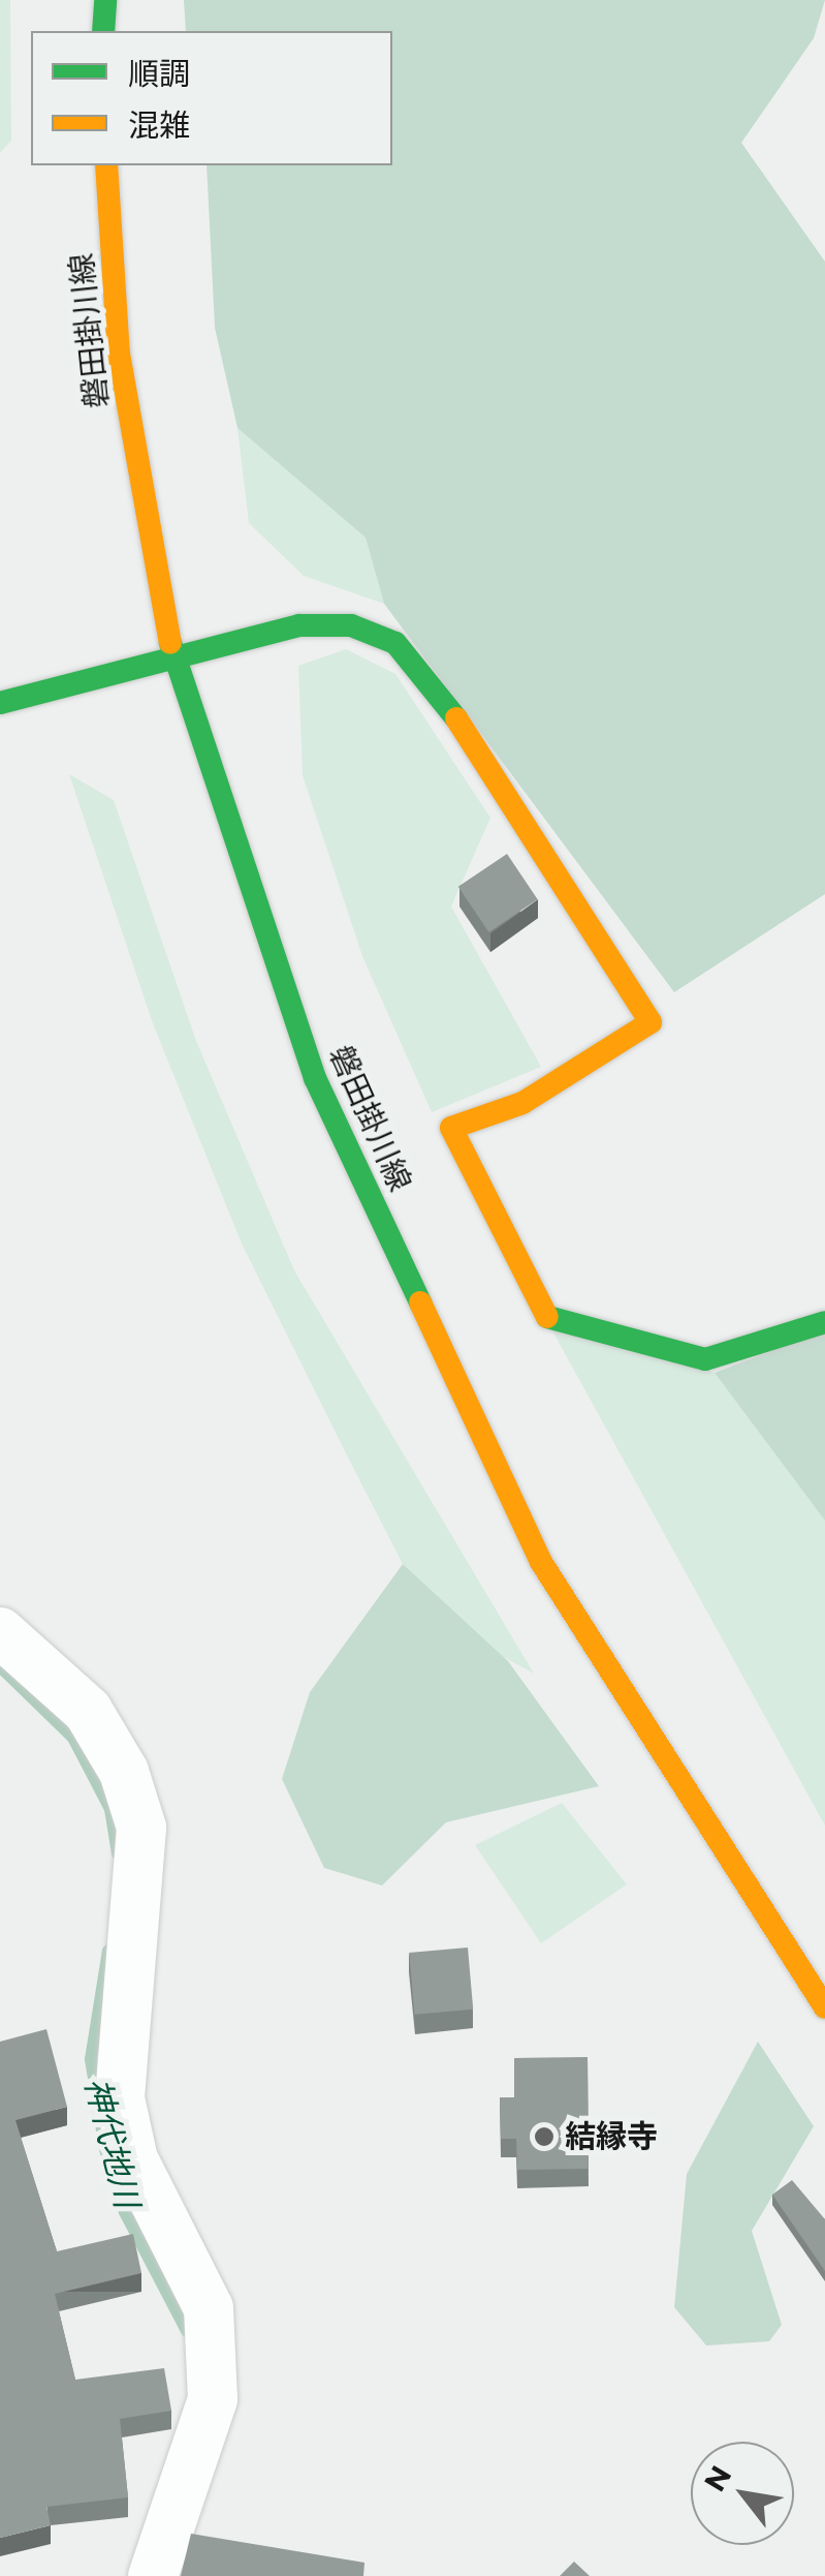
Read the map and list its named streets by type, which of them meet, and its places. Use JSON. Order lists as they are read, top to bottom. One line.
{"streets":{"main road":["磐田掛川線"]},"water":["神代地川"],"places":["結縁寺"],"legend":["順調","混雑"],"north":"top left"}
